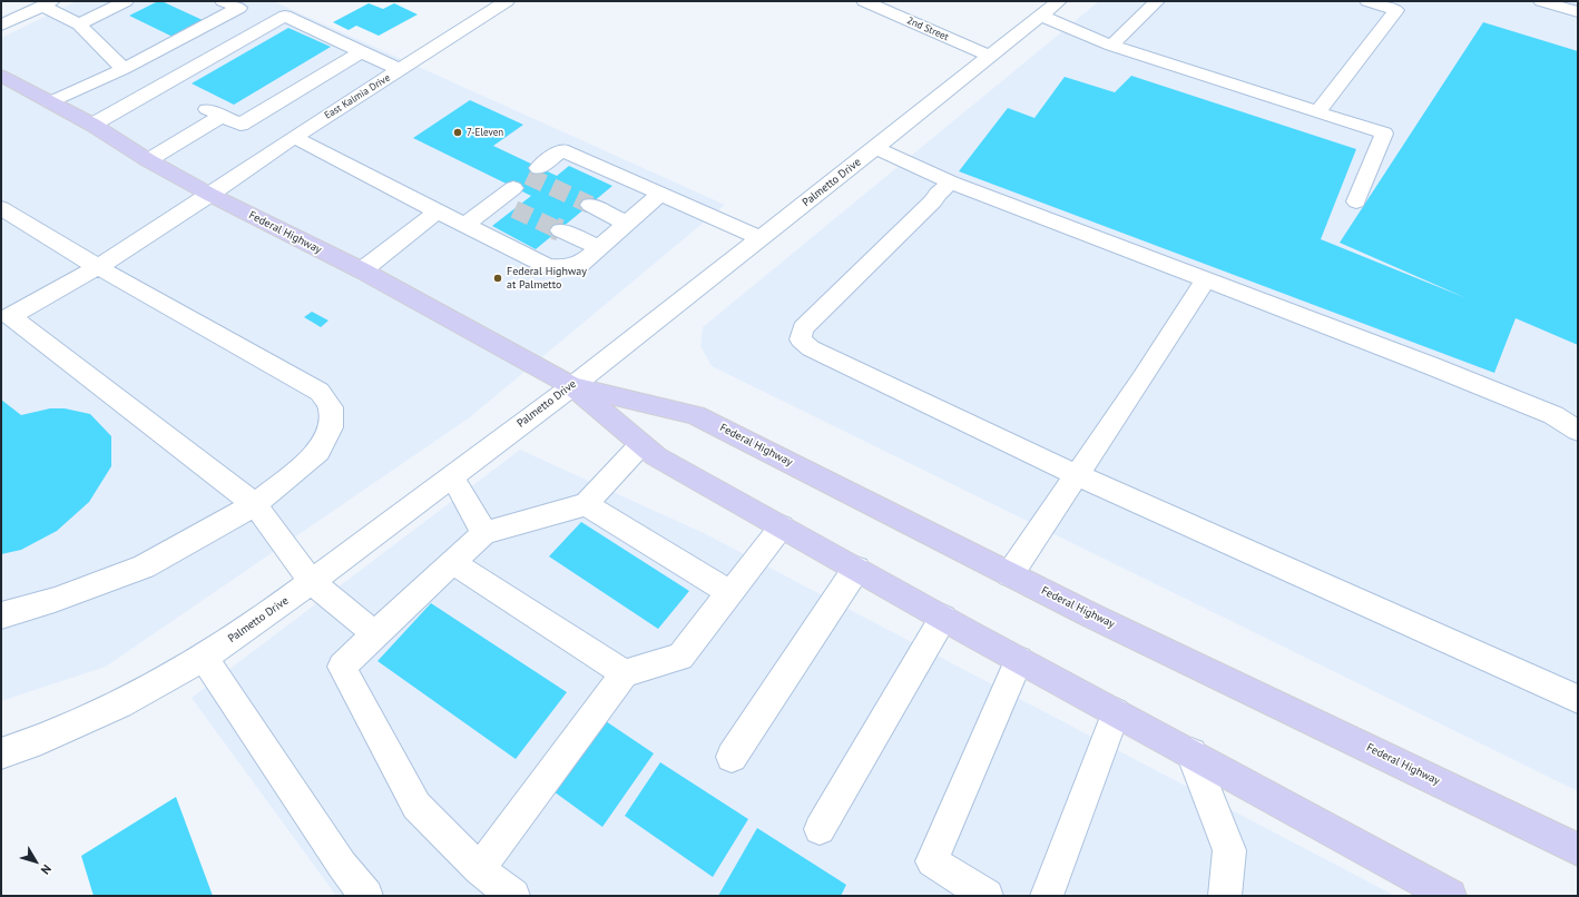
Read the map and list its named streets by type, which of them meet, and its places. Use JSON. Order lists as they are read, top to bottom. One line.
{"streets":{"main road":["Federal Highway"],"street":["2nd Street","East Kalmia Drive","Palmetto Drive"]},"crossings":[["2nd Street","Palmetto Drive"],["East Kalmia Drive","Federal Highway"],["Palmetto Drive","Federal Highway"]],"places":["7-Eleven","Federal Highway at Palmetto"],"north":"bottom right"}
